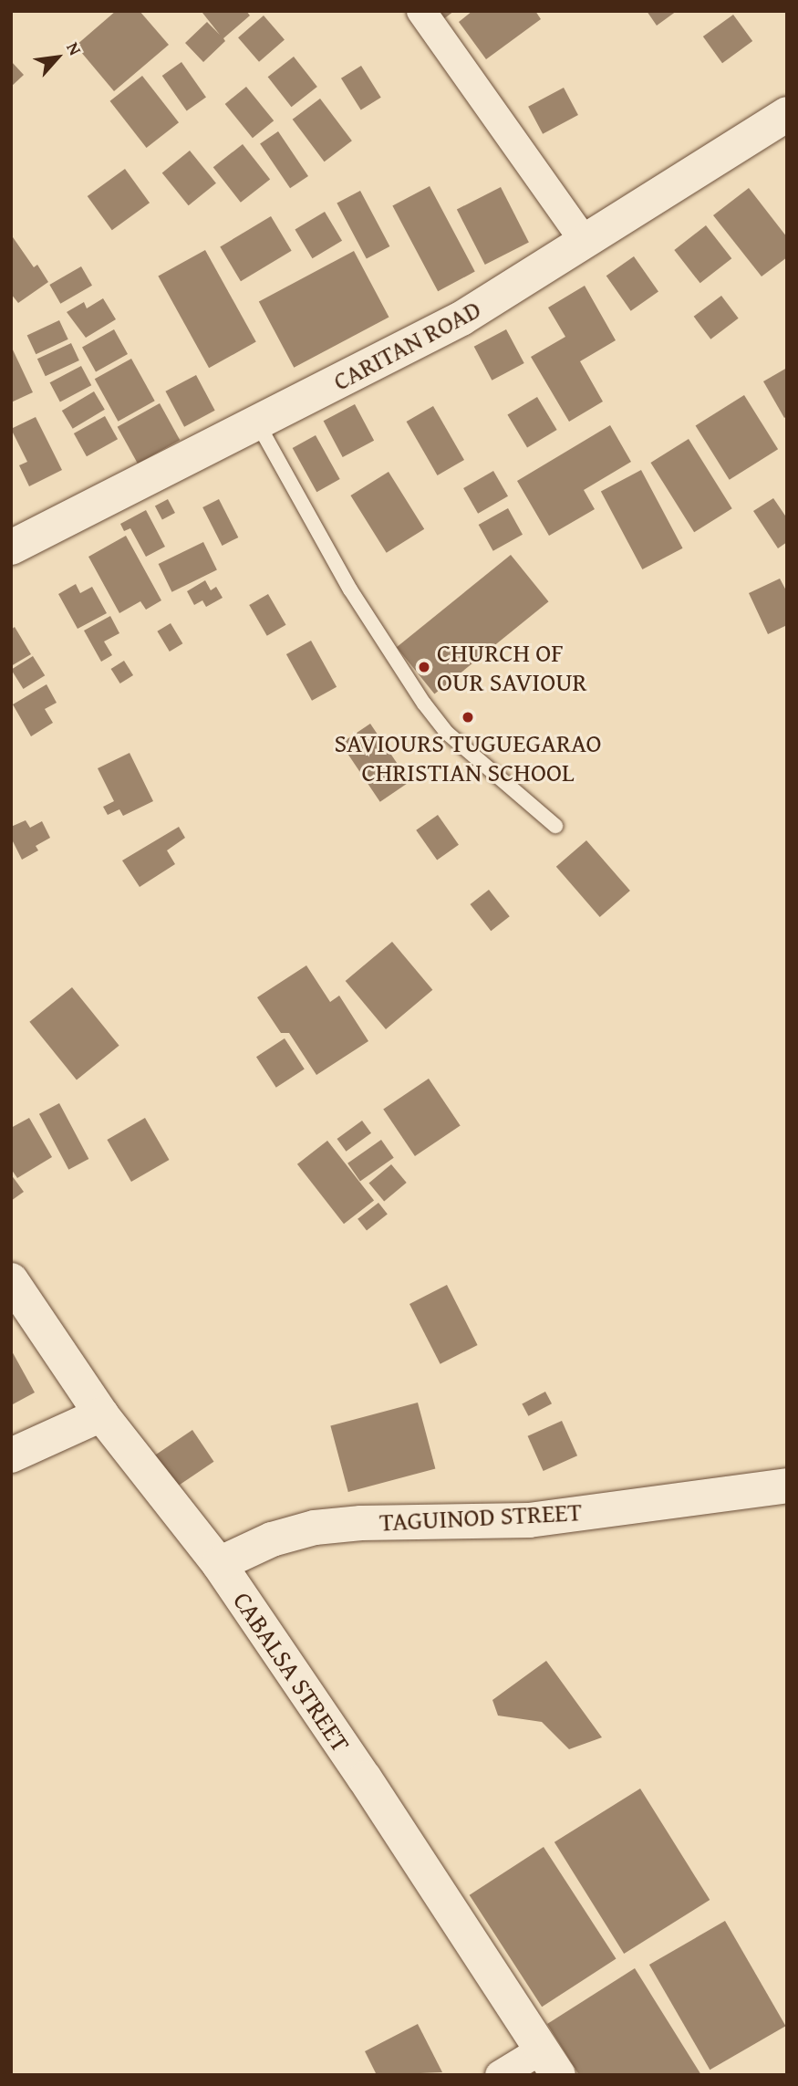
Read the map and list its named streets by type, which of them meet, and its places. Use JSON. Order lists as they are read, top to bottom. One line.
{"streets":{"street":["CARITAN ROAD","TAGUINOD STREET","CABALSA STREET"]},"crossings":[["TAGUINOD STREET","CABALSA STREET"]],"places":["CHURCH OF OUR SAVIOUR","SAVIOURS TUGUEGARAO CHRISTIAN SCHOOL"],"north":"top right"}
